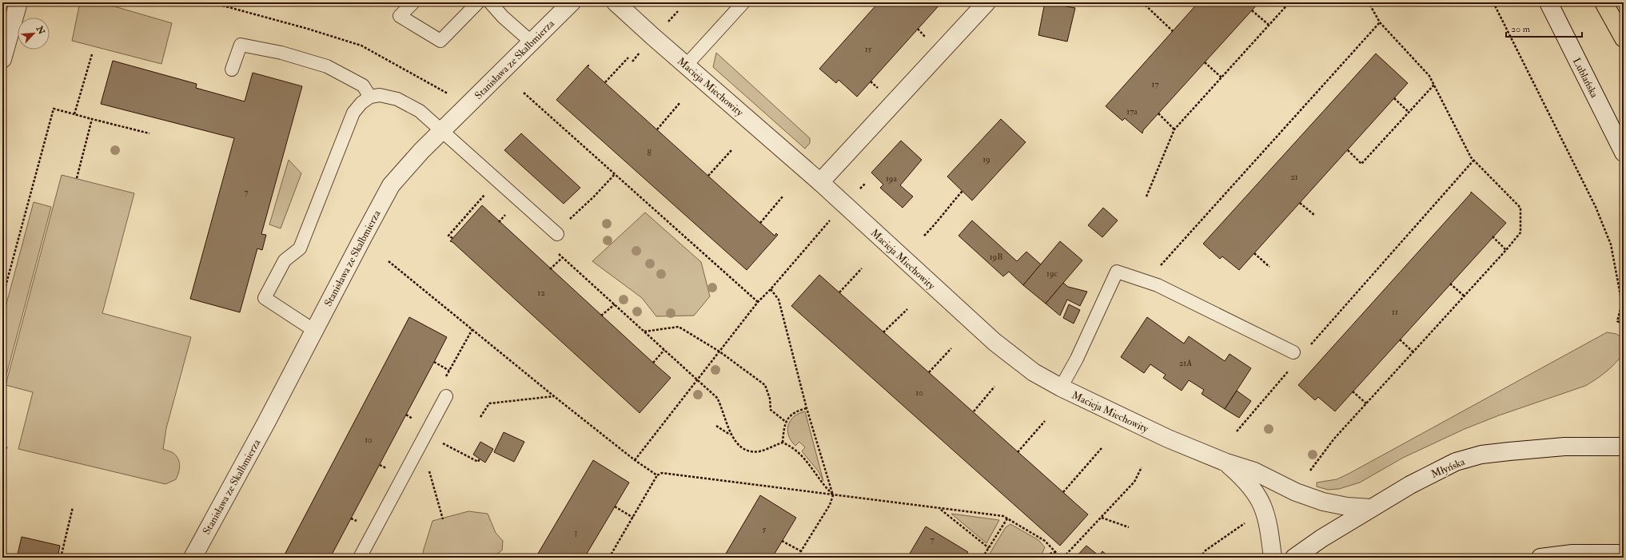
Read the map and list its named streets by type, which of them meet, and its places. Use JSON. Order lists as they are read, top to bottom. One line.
{"streets":{"street":["Stanisława ze Skalbmierza","Lublańska","Macieja Miechowity","Młyńska"]},"crossings":[["Macieja Miechowity","Młyńska"]],"house_numbers":["15","17","17a","8","19","21","19a","7","19B","19c","12","11","21A","10","10","5","3","7"],"scale_bar":"20 m","north":"top right"}
